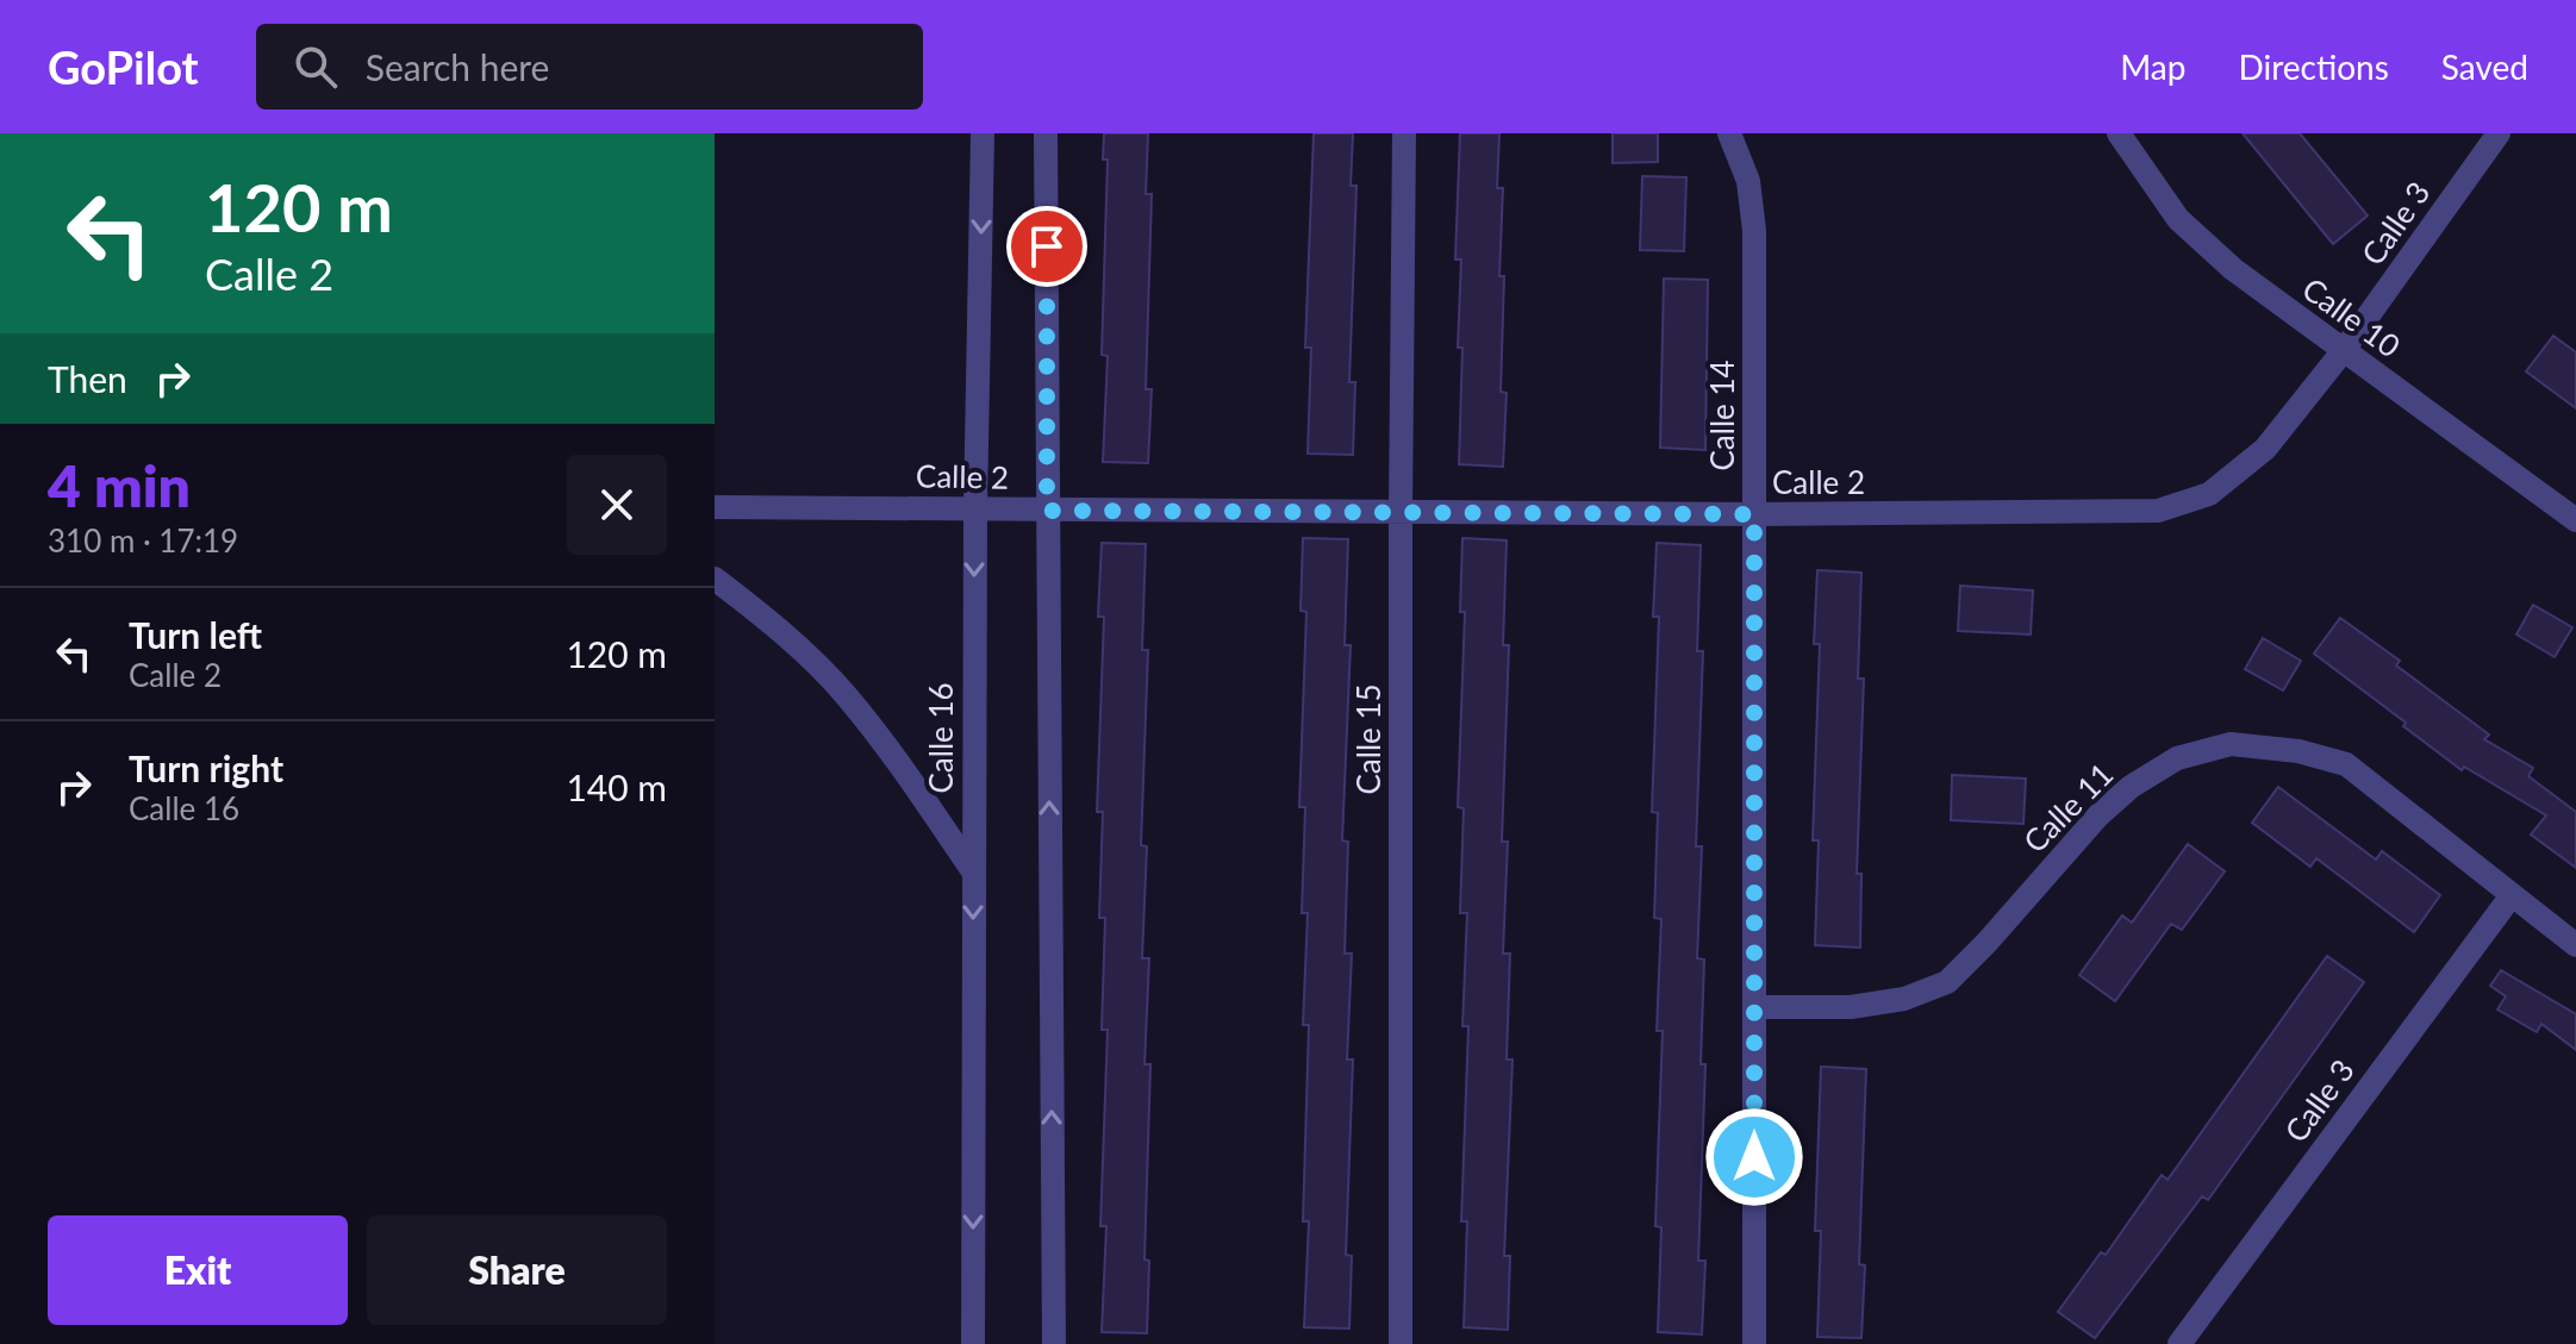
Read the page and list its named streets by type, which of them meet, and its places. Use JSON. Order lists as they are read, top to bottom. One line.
{"streets":{"street":["Calle 3","Calle 10","Calle 14","Calle 2","Calle 16","Calle 15","Calle 11"]},"crossings":[["Calle 3","Calle 10"],["Calle 3","Calle 2"],["Calle 3","Calle 11"],["Calle 10","Calle 2"],["Calle 14","Calle 2"],["Calle 14","Calle 11"],["Calle 2","Calle 16"],["Calle 2","Calle 15"]],"page":{"header":"GoPilot","search":"Search here","nav":["Map","Directions","Saved"],"turn":["120 m","Calle 2"],"then":"Then","heading":["4 min","310 m · 17:19"],"list":[{"name":"Turn left","note":"Calle 2","value":"120 m"},{"name":"Turn right","note":"Calle 16","value":"140 m"}],"buttons":["Exit","Share"]}}
